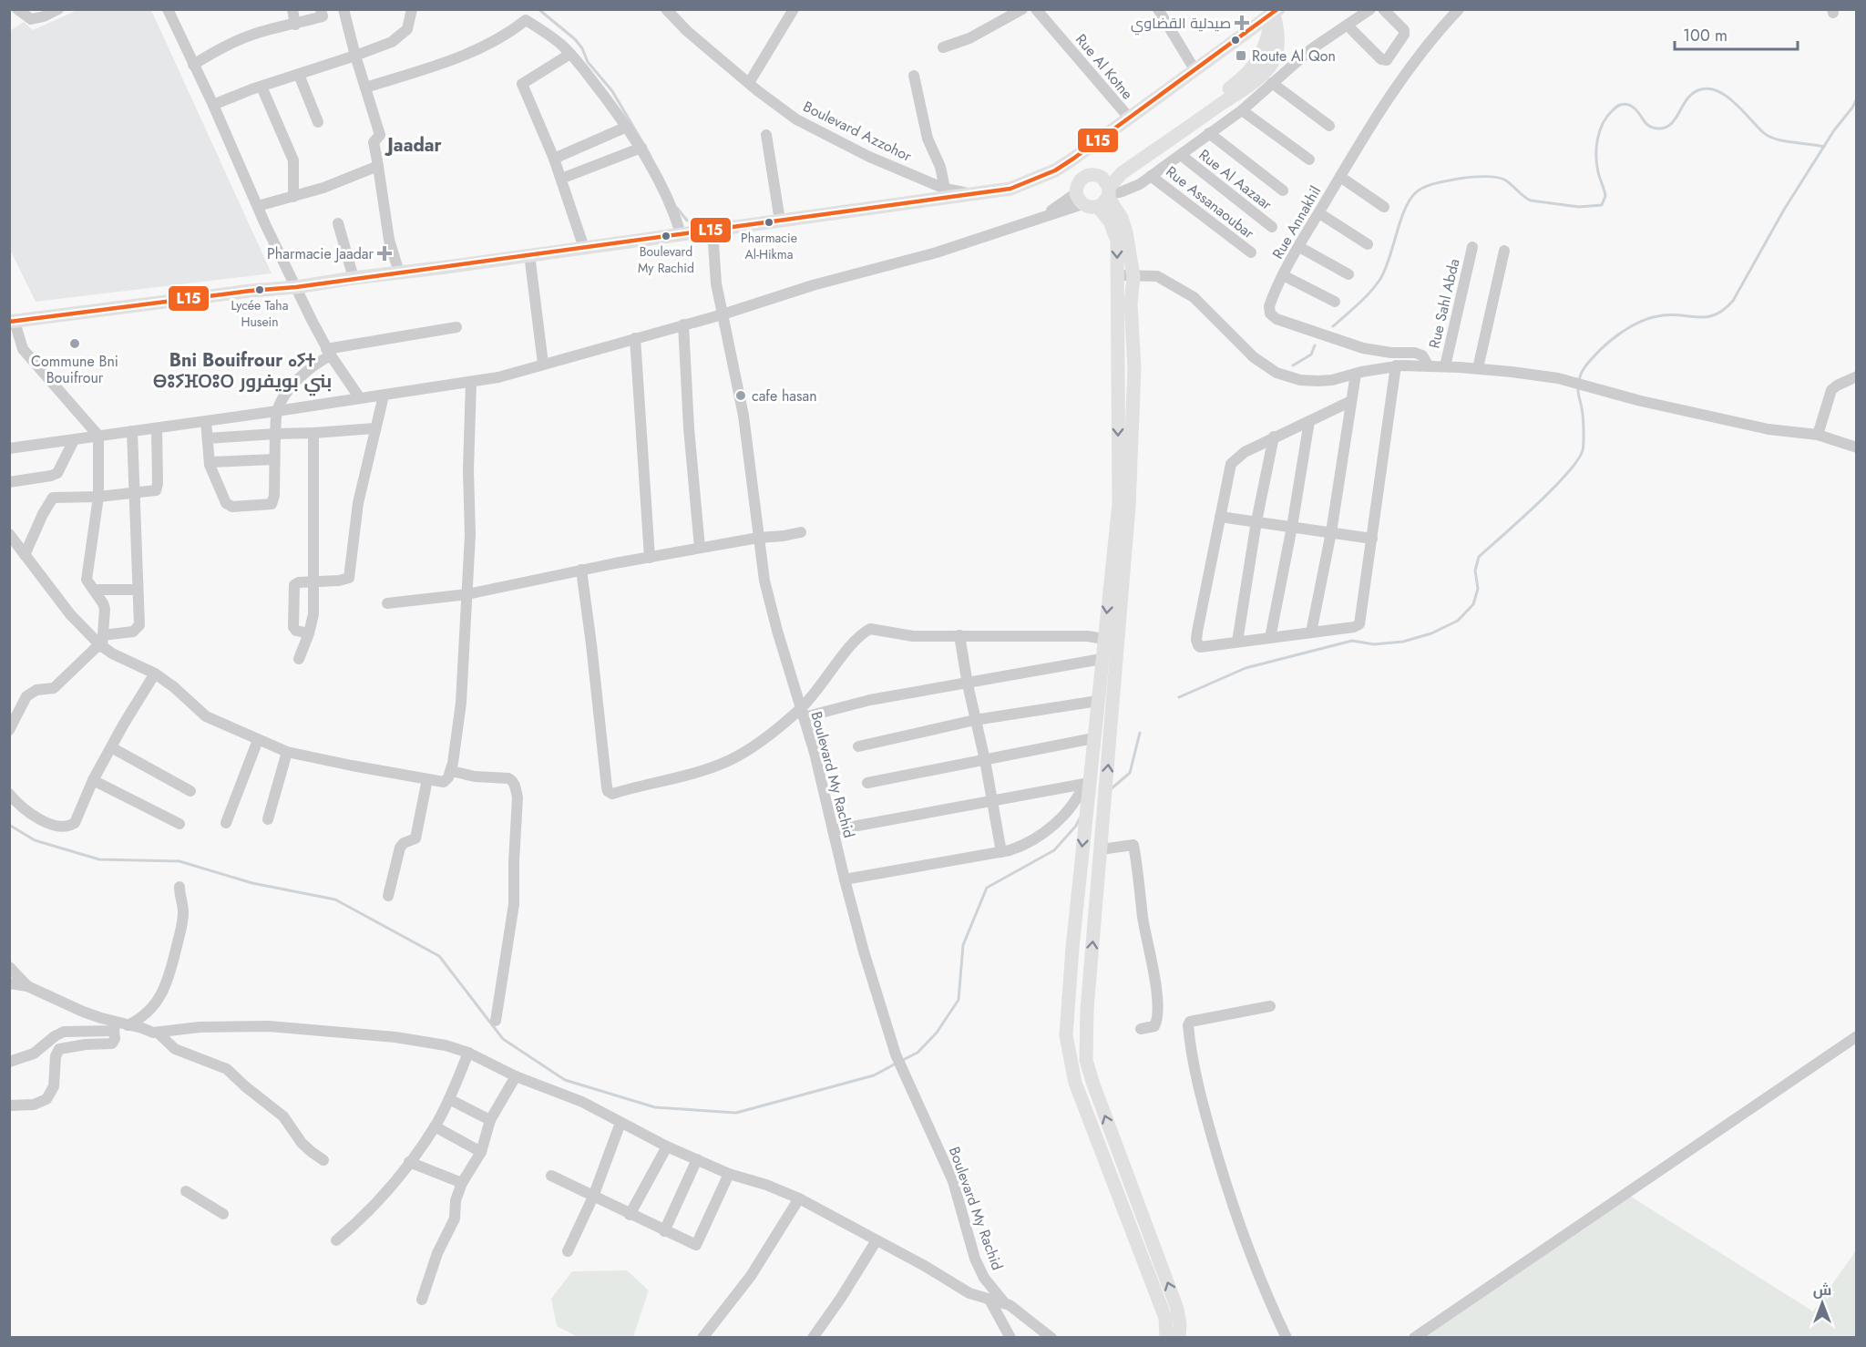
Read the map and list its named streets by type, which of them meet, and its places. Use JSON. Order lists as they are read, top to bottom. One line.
{"streets":{"street":["Rue Al Kotne","Boulevard Azzohor","Rue Al Aazaar","Rue Assanaoubar","Rue Annakhil","Rue Sahl Abda","Boulevard My Rachid"]},"districts":["Jaadar","Bni Bouifrour ⴰⵢⵜ ⴱⵓⵢⴼⵔⵓⵔ بني بويفرور"],"places":{"health":["صيدلية القضاوي","Pharmacie Jaadar"],"transit":["Route Al Qon"],"other":["Pharmacie Al-Hikma","Boulevard My Rachid","Lycée Taha Husein","Commune Bni Bouifrour","cafe hasan"]},"lines":["transit line L15"],"scale_bar":"100 m","north":"top"}
